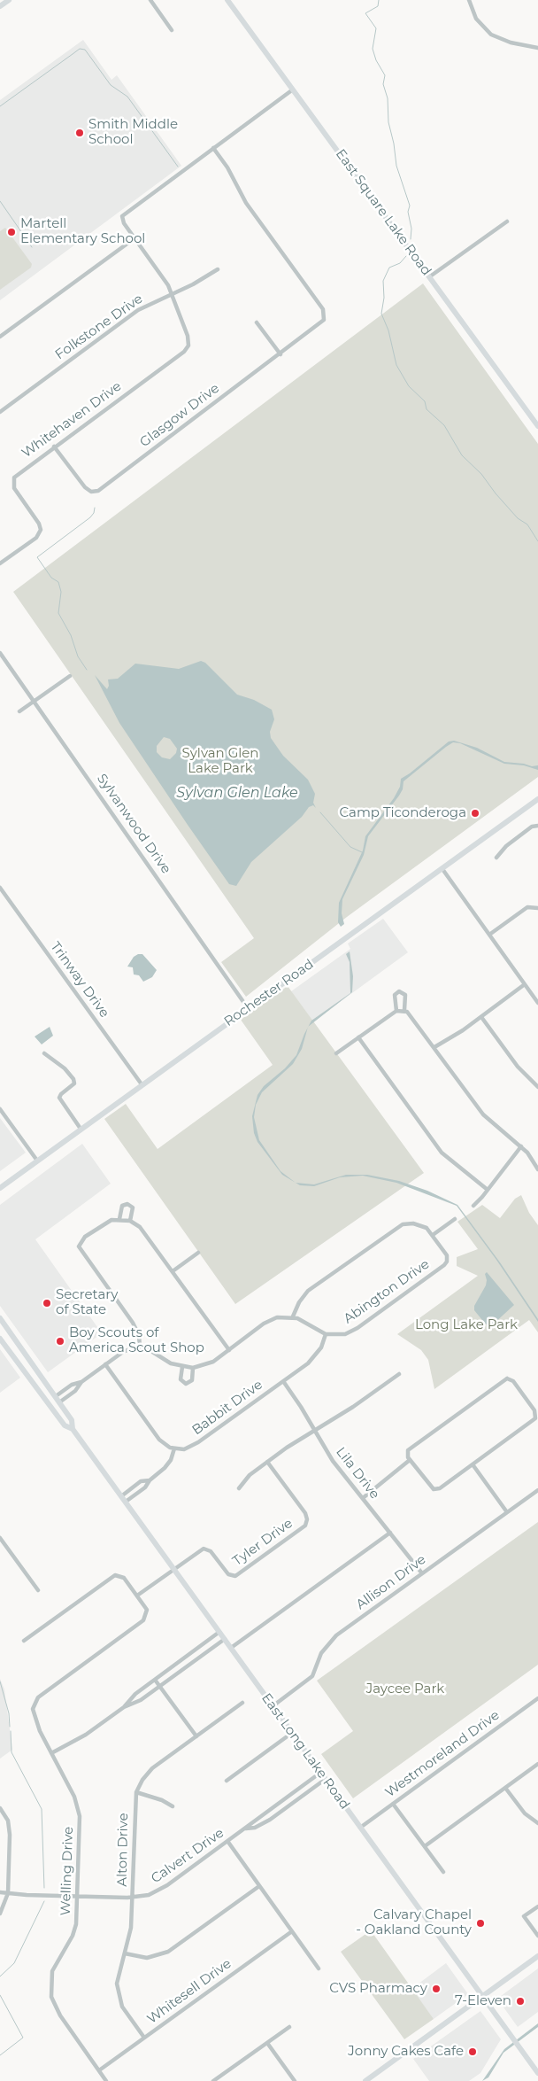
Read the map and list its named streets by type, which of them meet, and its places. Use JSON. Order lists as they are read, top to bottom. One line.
{"streets":{"main road":["East Square Lake Road","Rochester Road","East Long Lake Road"],"street":["Folkstone Drive","Glasgow Drive","Whitehaven Drive","Sylvanwood Drive","Trinway Drive","Abington Drive","Babbit Drive","Lila Drive","Tyler Drive","Allison Drive","Westmoreland Drive","Alton Drive","Calvert Drive","Welling Drive","Whitesell Drive"]},"crossings":[["Folkstone Drive","Whitehaven Drive"],["Glasgow Drive","Whitehaven Drive"],["Sylvanwood Drive","Rochester Road"],["Trinway Drive","Rochester Road"],["Abington Drive","Babbit Drive"],["Babbit Drive","Lila Drive"],["Lila Drive","Allison Drive"],["Tyler Drive","East Long Lake Road"],["Allison Drive","East Long Lake Road"],["East Long Lake Road","Westmoreland Drive"],["East Long Lake Road","Calvert Drive"],["Alton Drive","Calvert Drive"],["Alton Drive","Whitesell Drive"],["Calvert Drive","Welling Drive"],["Welling Drive","Whitesell Drive"]],"water":["Sylvan Glen Lake"],"parks":["Sylvan Glen Lake Park","Long Lake Park","Jaycee Park"],"places":["Smith Middle School","Martell Elementary School","Camp Ticonderoga","Secretary of State","Boy Scouts of America Scout Shop","Calvary Chapel - Oakland County","CVS Pharmacy","7-Eleven","Jonny Cakes Cafe"]}
